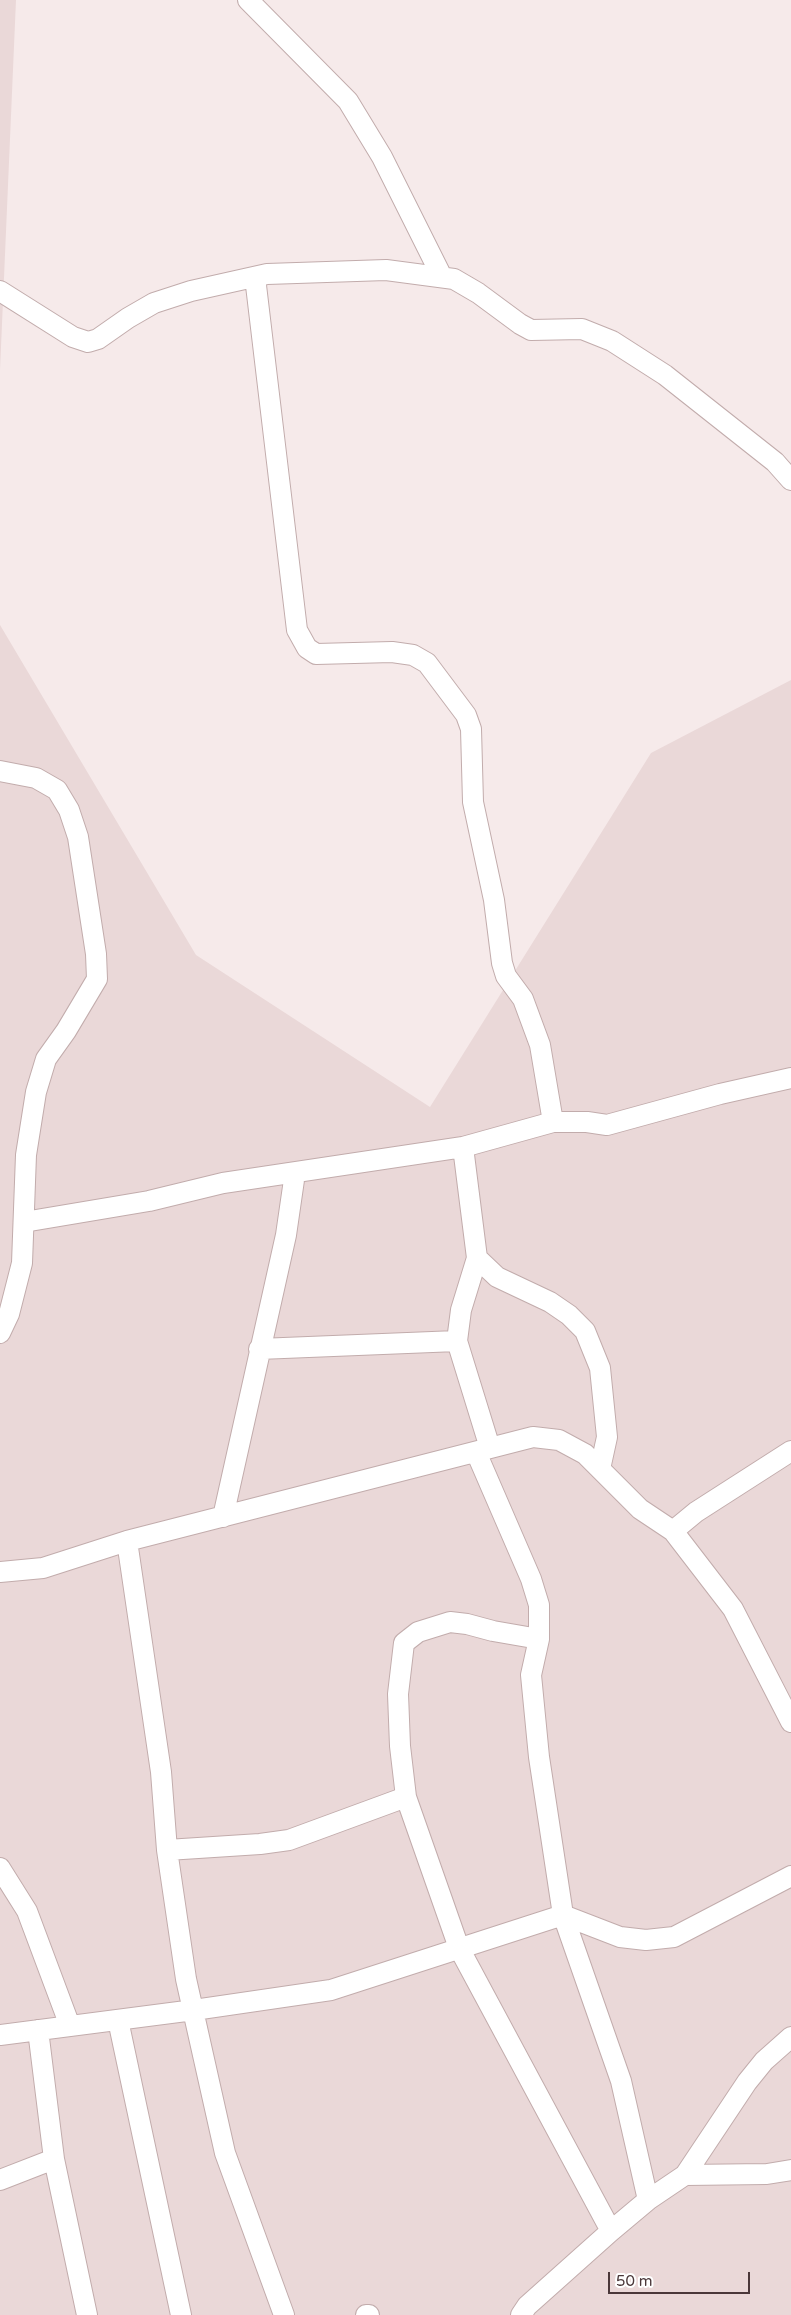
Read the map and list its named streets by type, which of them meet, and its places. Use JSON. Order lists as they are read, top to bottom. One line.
{"scale_bar":"50 m"}
